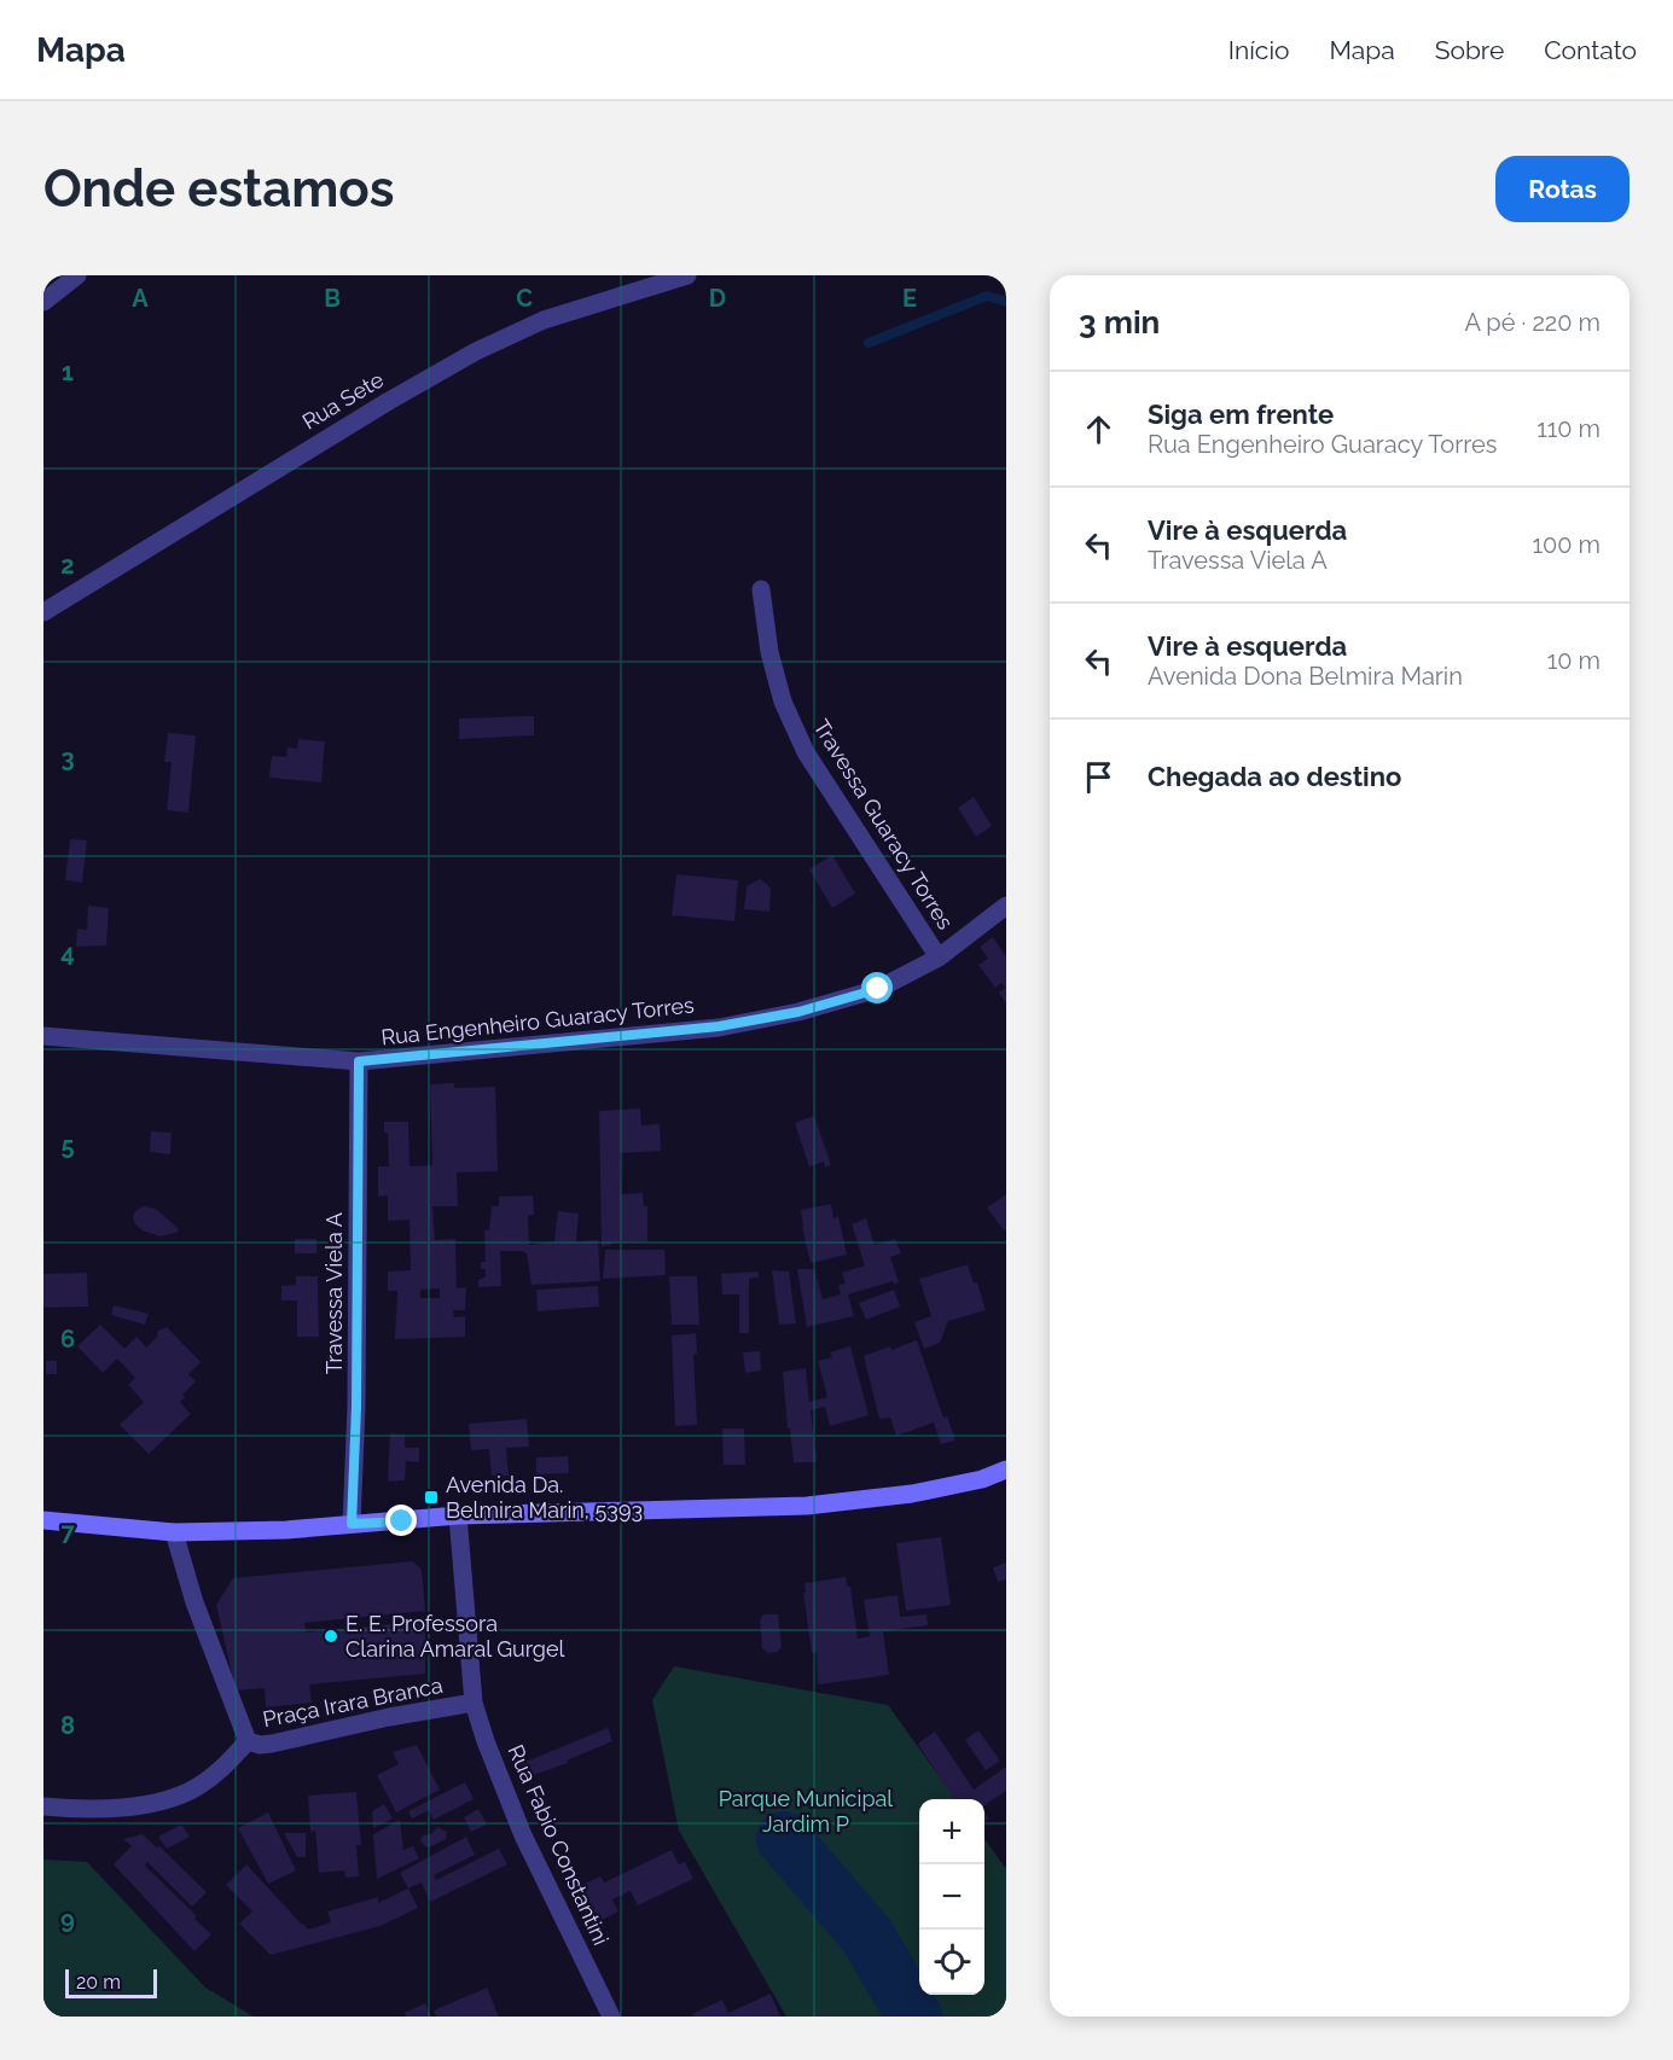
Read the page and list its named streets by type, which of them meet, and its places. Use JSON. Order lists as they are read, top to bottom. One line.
{"streets":{"street":["Rua Sete","Travessa Guaracy Torres","Rua Engenheiro Guaracy Torres","Travessa Viela A","Praça Irara Branca","Rua Fabio Constantini"]},"crossings":[["Travessa Guaracy Torres","Rua Engenheiro Guaracy Torres"],["Rua Engenheiro Guaracy Torres","Travessa Viela A"],["Praça Irara Branca","Rua Fabio Constantini"]],"parks":["Parque Municipal Jardim P"],"places":{"transit":["Avenida Da. Belmira Marin, 5393"],"other":["E. E. Professora Clarina Amaral Gurgel"]},"scale_bar":"20 m","page":{"header":"Mapa","nav":["Início","Mapa","Sobre","Contato"],"buttons":"Rotas","title":"Onde estamos","heading":["3 min","A pé · 220 m"],"list":[["Siga em frente","Rua Engenheiro Guaracy Torres","110 m"],["Vire à esquerda","Travessa Viela A","100 m"],["Vire à esquerda","Avenida Dona Belmira Marin","10 m"],"Chegada ao destino"],"map_buttons":["+","−"],"scale":"20 m"},"grid":{"columns":["A","B","C","D","E"],"rows":["1","2","3","4","5","6","7","8","9"]}}
